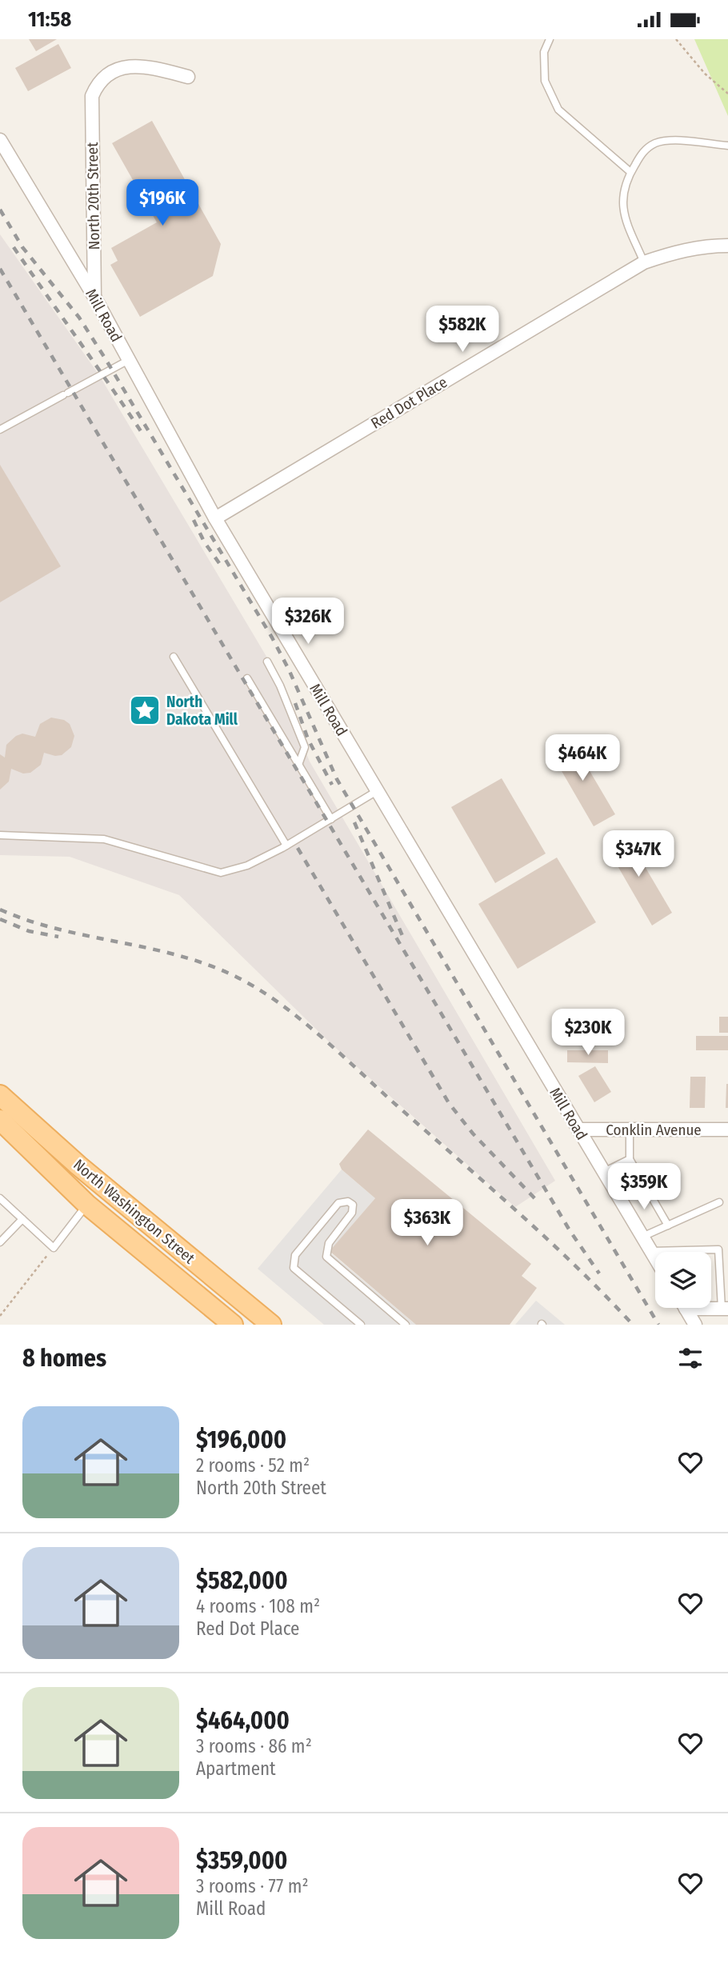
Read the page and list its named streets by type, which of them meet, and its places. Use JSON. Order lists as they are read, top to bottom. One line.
{"streets":{"main road":["North Washington Street"],"street":["North 20th Street","Mill Road","Red Dot Place","Conklin Avenue"]},"crossings":[["North 20th Street","Mill Road"],["Mill Road","Red Dot Place"],["Mill Road","Conklin Avenue"]],"places":{"place":["North Dakota Mill"]},"page":{"status":"11:58","price":["$196K","$582K","$326K","$464K","$347K","$230K","$359K","$363K"],"heading":"8 homes","list":[{"name":"$196,000","note":"2 rooms · 52 m² · North 20th Street"},{"name":"$582,000","note":"4 rooms · 108 m² · Red Dot Place"},{"name":"$464,000","note":"3 rooms · 86 m² · Apartment"},{"name":"$359,000","note":"3 rooms · 77 m² · Mill Road"}]}}
